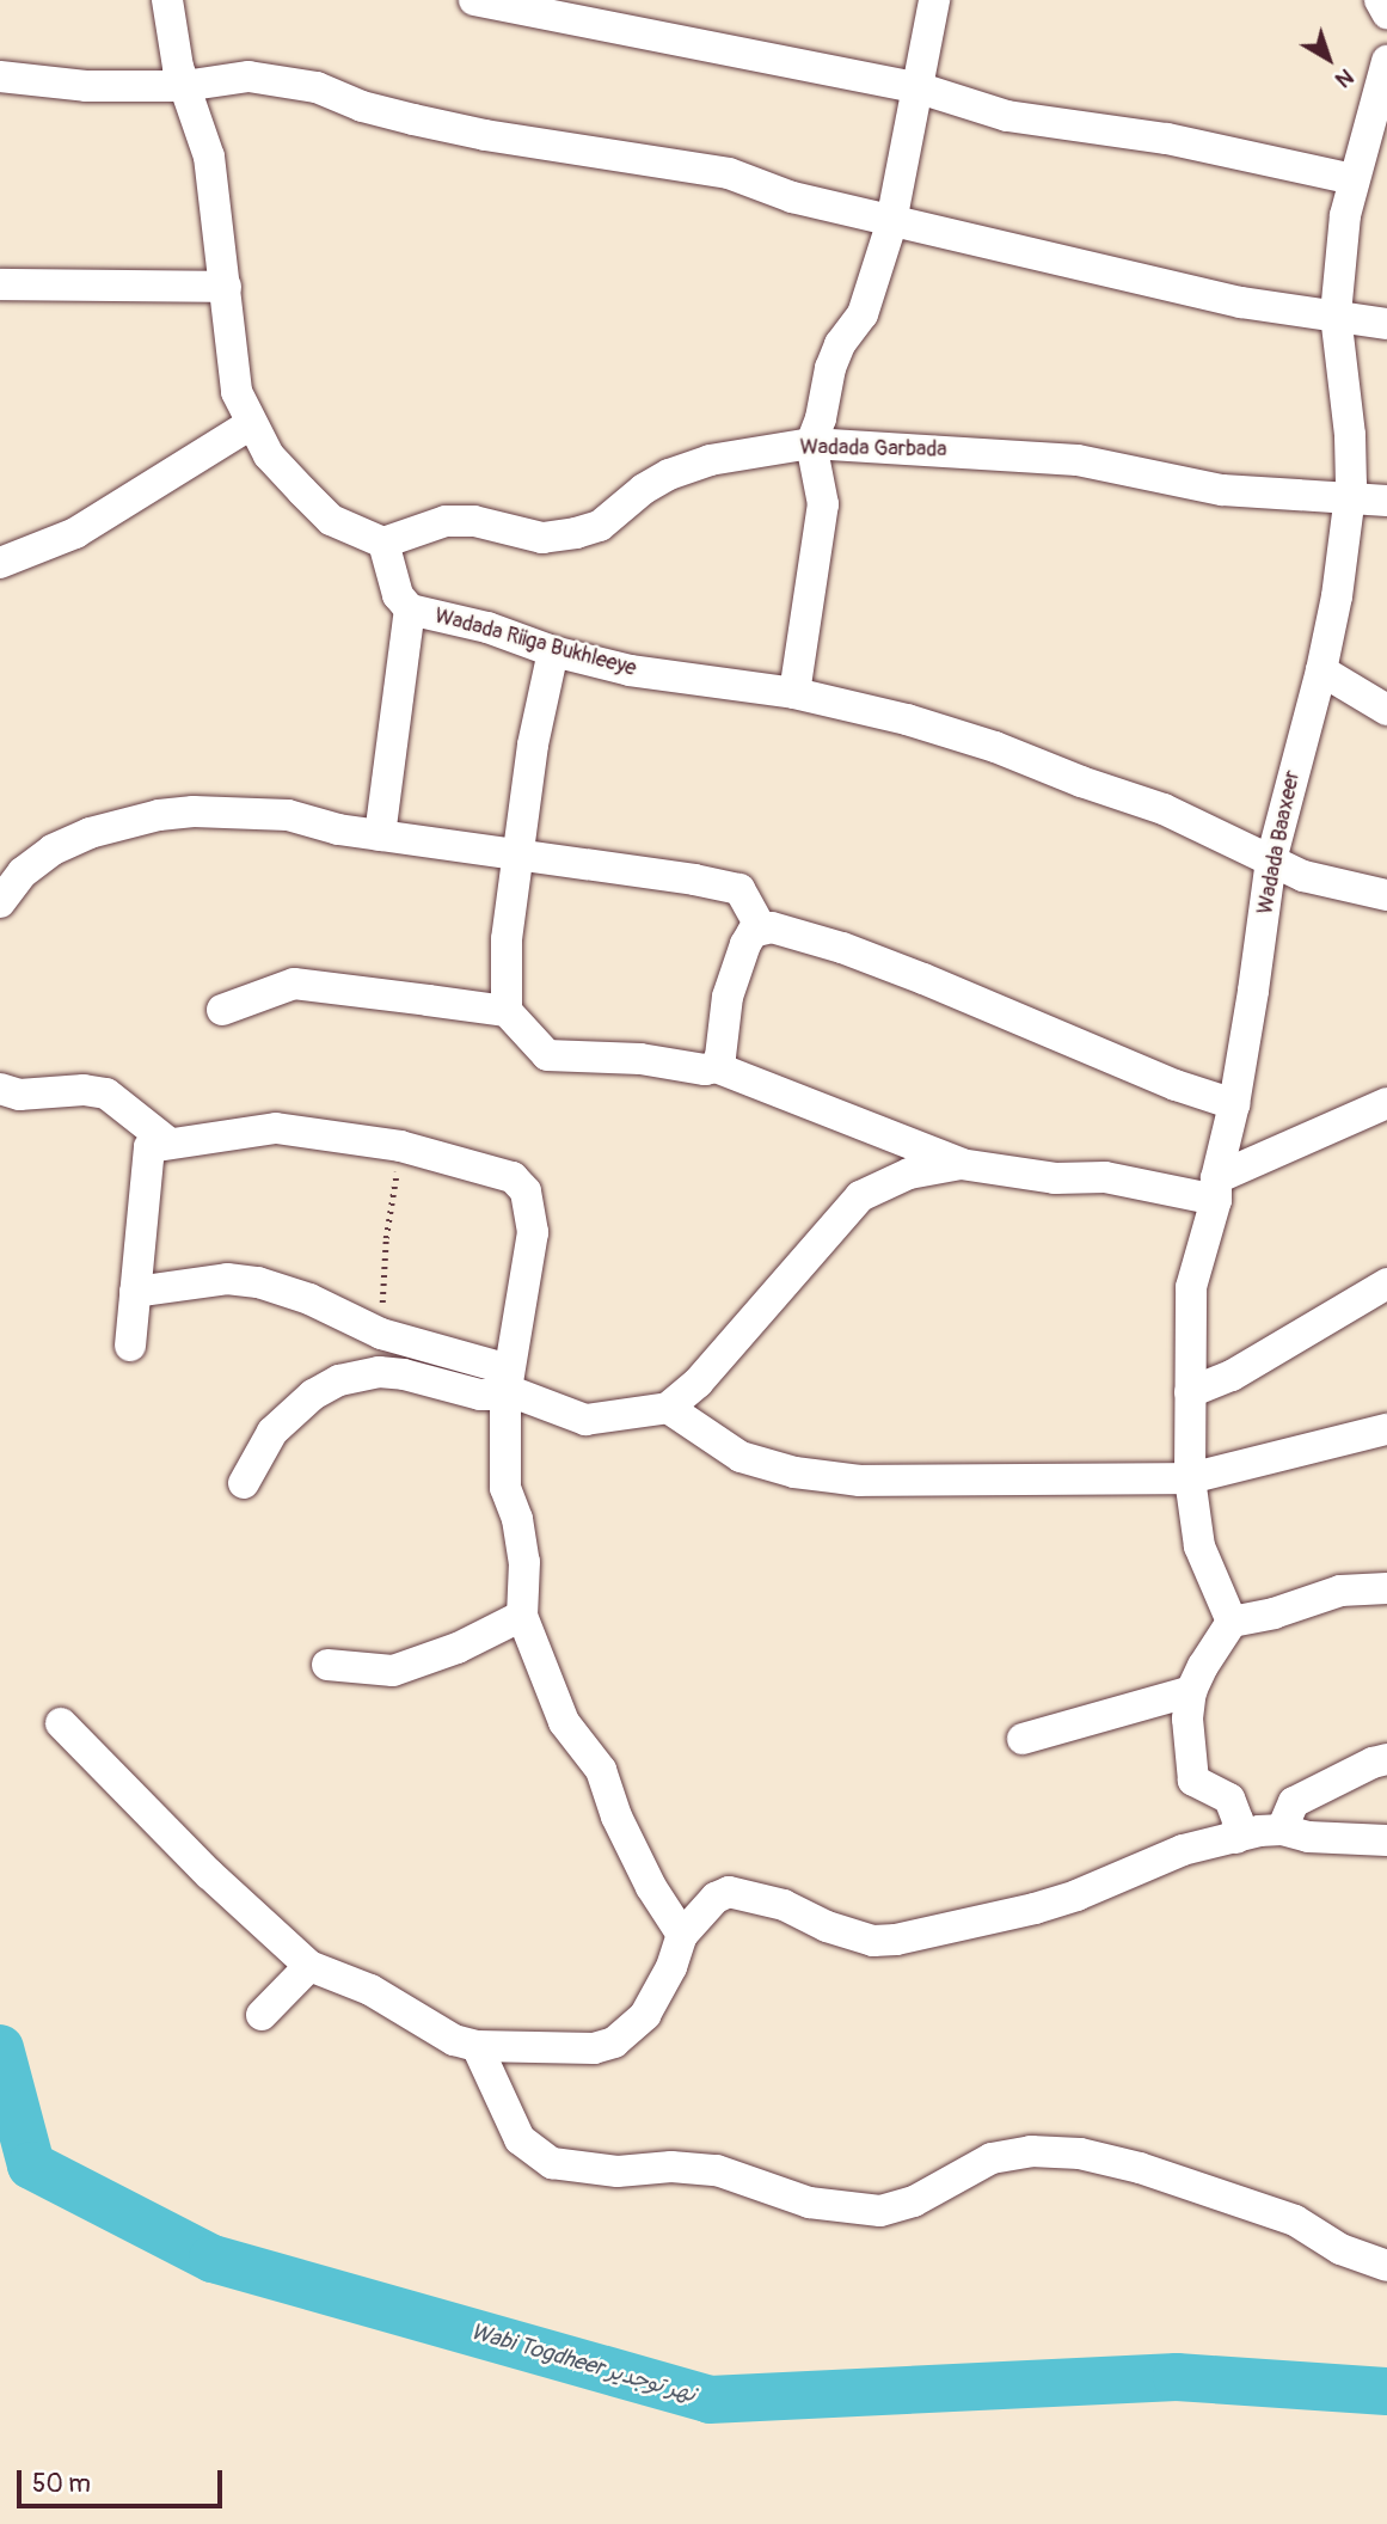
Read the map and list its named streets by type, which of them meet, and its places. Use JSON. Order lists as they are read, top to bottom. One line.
{"streets":{"street":["Wadada Garbada","Wadada Riiga Bukhleeye","Wadada Baaxeer"]},"crossings":[["Wadada Garbada","Wadada Riiga Bukhleeye"],["Wadada Garbada","Wadada Baaxeer"],["Wadada Riiga Bukhleeye","Wadada Baaxeer"]],"water":["Wabi Togdheer نهر توجدير"],"scale_bar":"50 m","north":"bottom right"}
